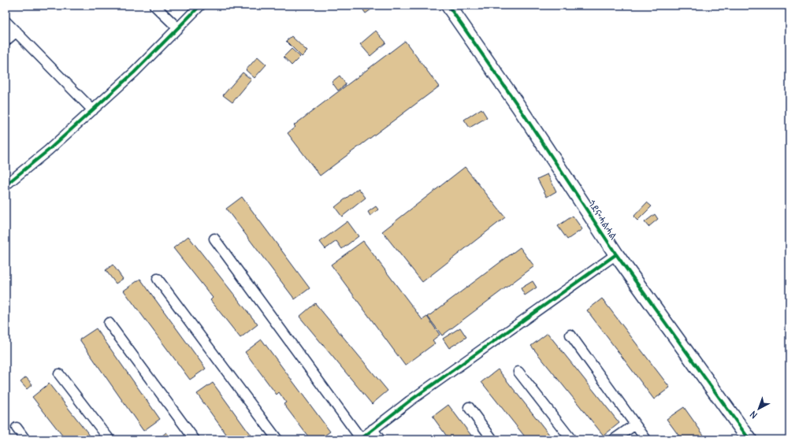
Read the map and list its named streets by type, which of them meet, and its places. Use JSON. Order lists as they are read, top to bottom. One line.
{"streets":{"street":["ጎደና ሓልሓል"]},"north":"bottom left"}
